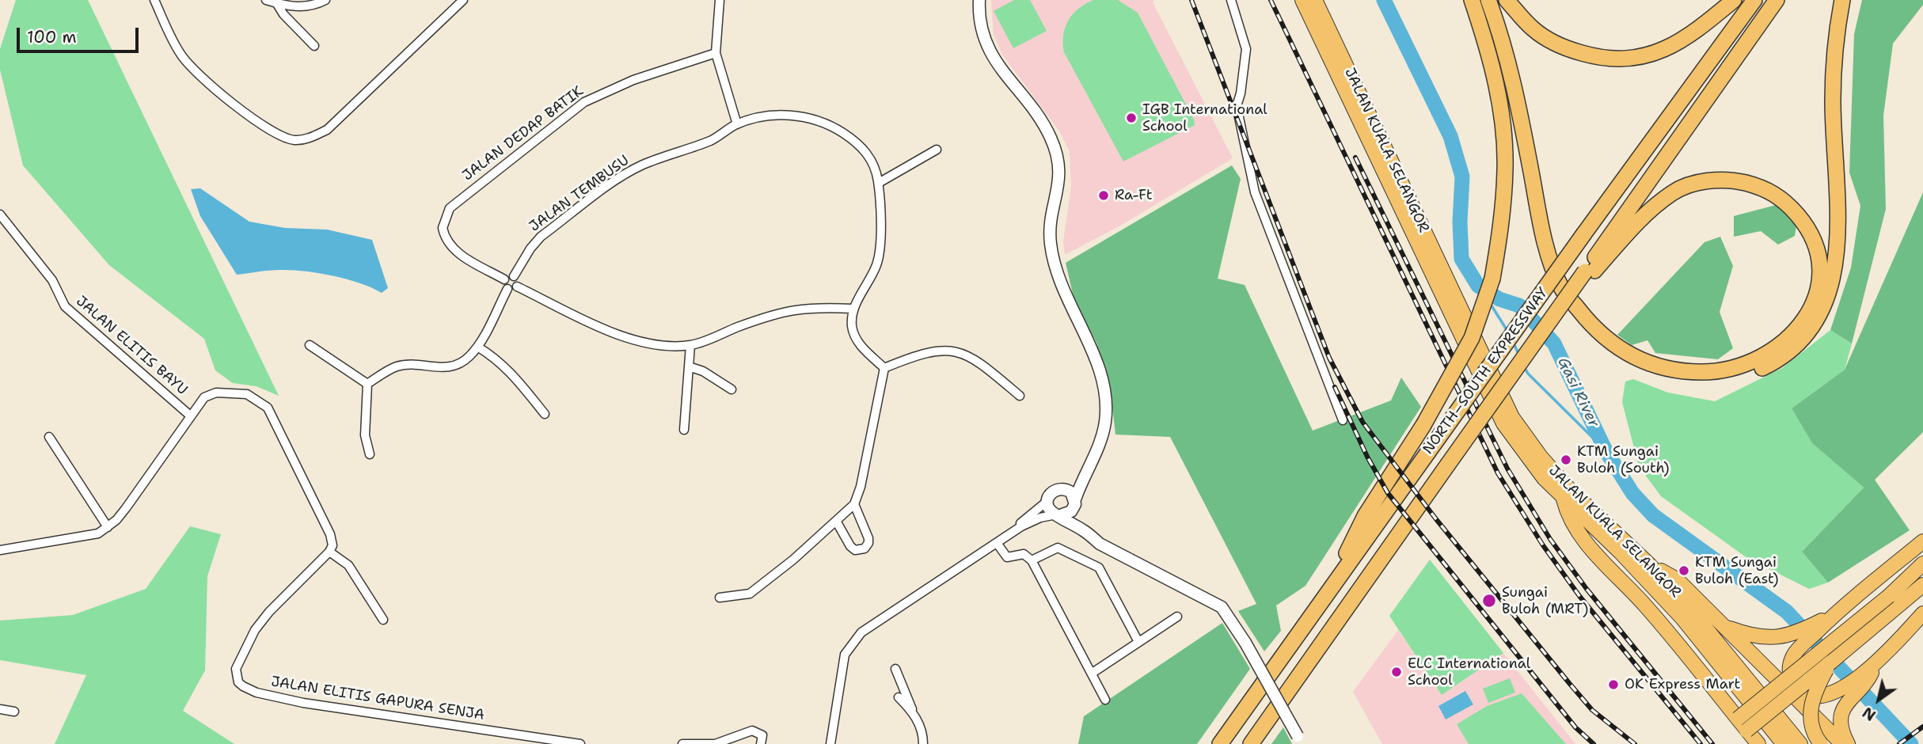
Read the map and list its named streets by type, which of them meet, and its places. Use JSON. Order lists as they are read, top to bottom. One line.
{"streets":{"highway":["JALAN KUALA SELANGOR","NORTH–SOUTH EXPRESSWAY"],"street":["JALAN DEDAP BATIK","JALAN TEMBUSU","JALAN ELITIS BAYU","JALAN ELITIS GAPURA SENJA"]},"crossings":[["JALAN DEDAP BATIK","JALAN TEMBUSU"]],"water":["Gasi River"],"places":["IGB International School","Ra-Ft","KTM Sungai Buloh (South)","KTM Sungai Buloh (East)","Sungai Buloh (MRT)","ELC International School","OK Express Mart"],"scale_bar":"100 m","north":"bottom left"}
